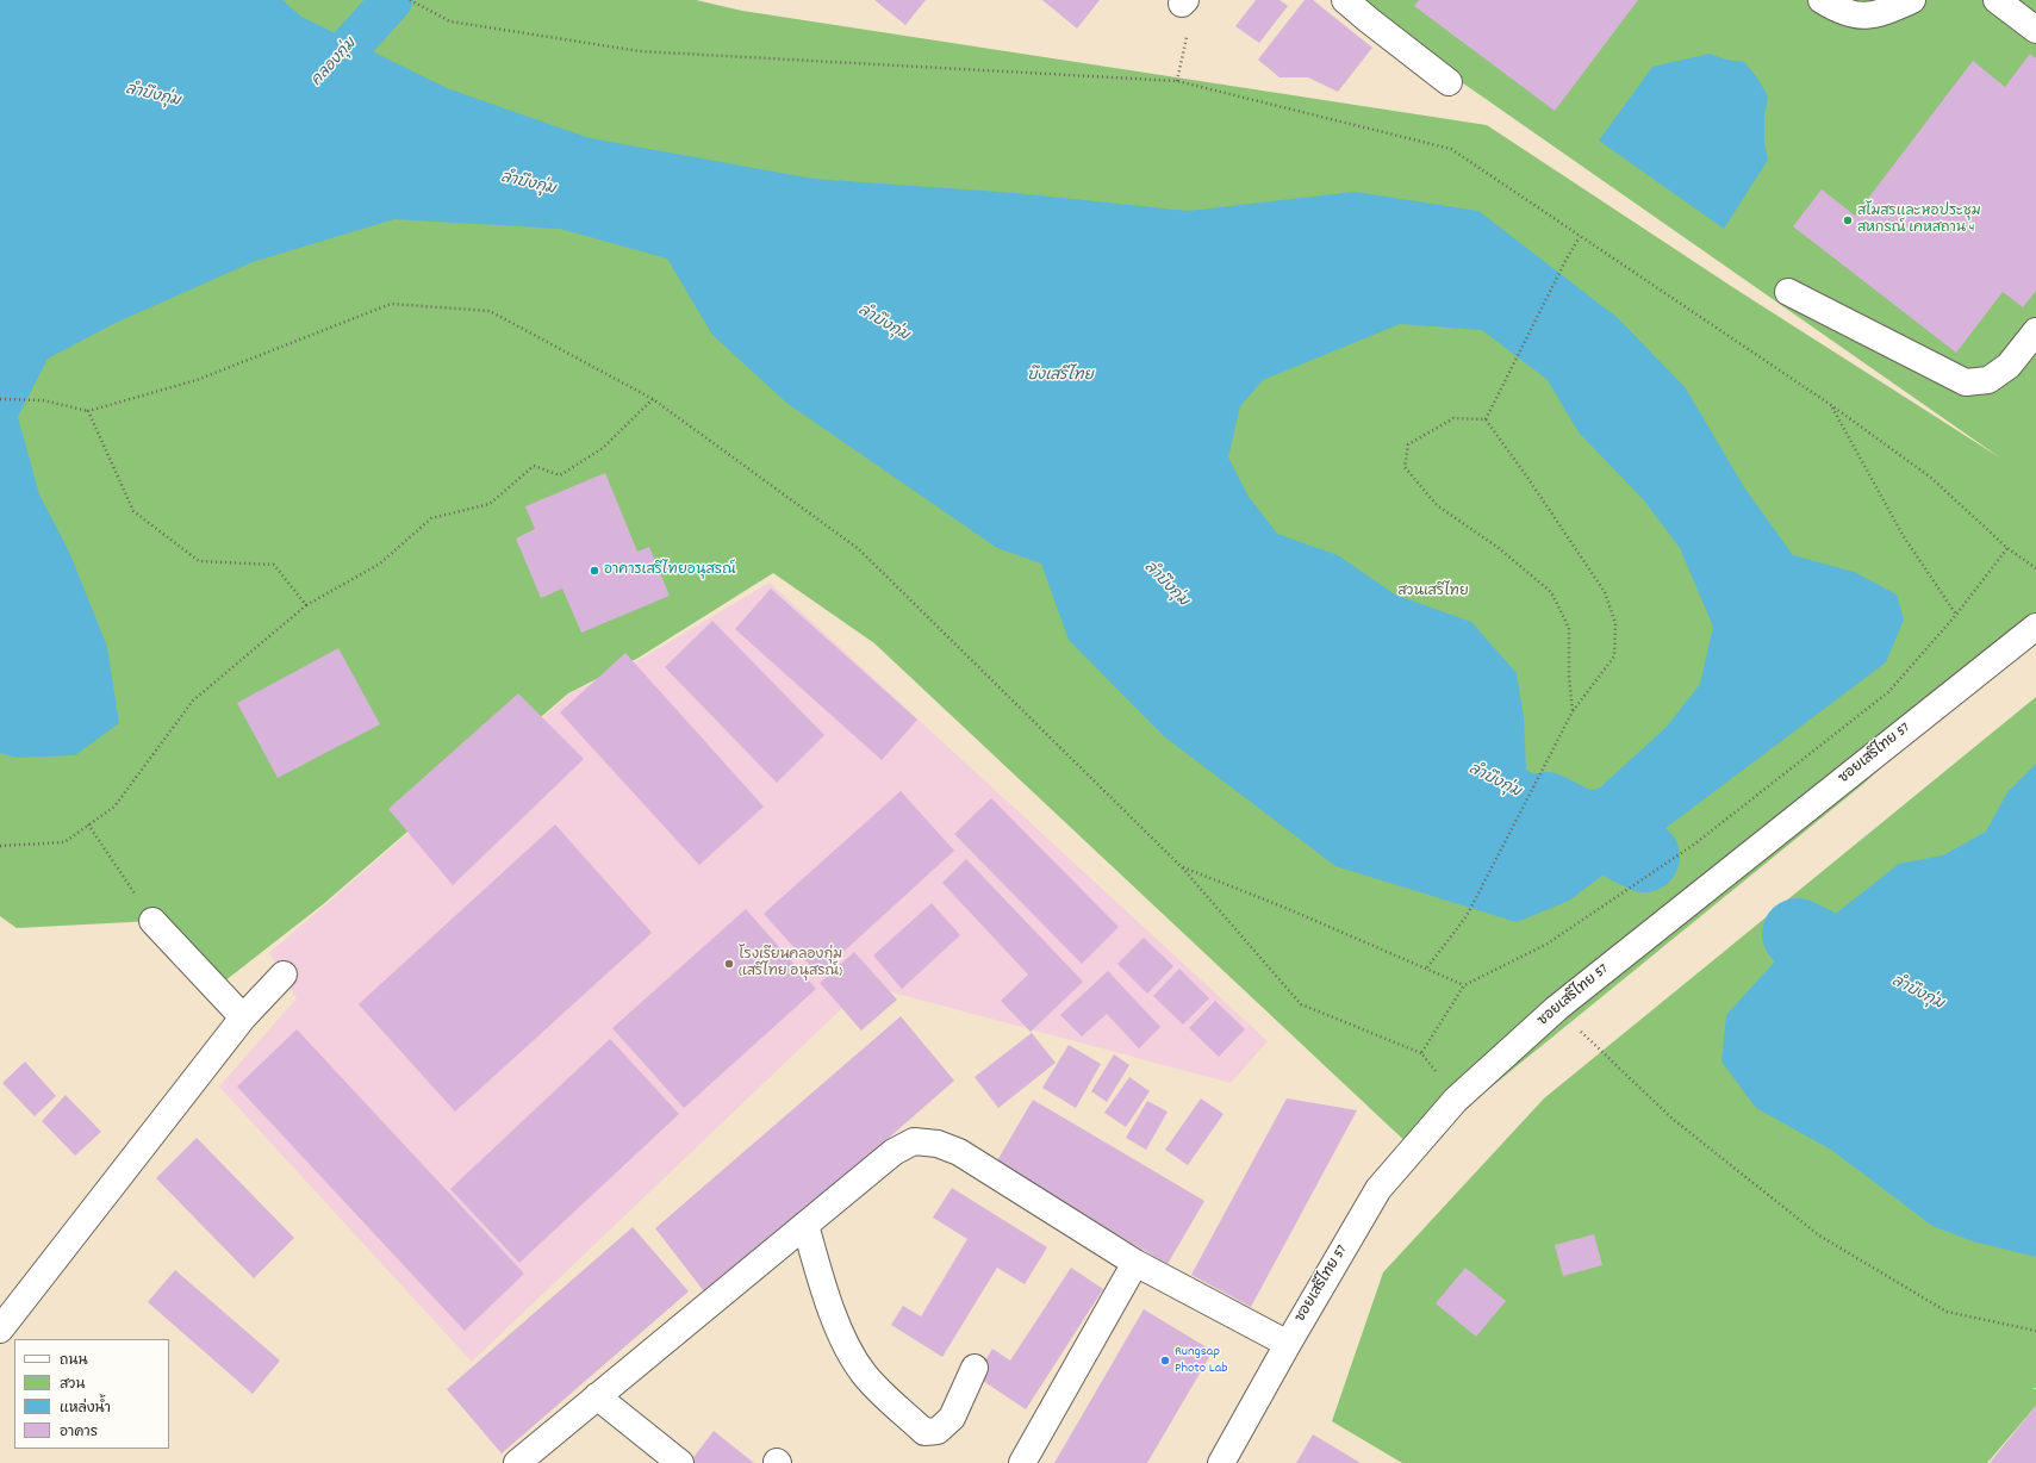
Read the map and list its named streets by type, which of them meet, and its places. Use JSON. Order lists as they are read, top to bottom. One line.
{"streets":{"street":["ซอยเสรีไทย 57"]},"water":["คลองกุ่ม","ลำบึงกุ่ม","บึงเสรีไทย"],"parks":["สวนเสรีไทย"],"places":["สโมสรและหอประชุม สหกรณ์ เคหสถาน 4","อาคารเสรีไทยอนุสรณ์","โรงเรียนคลองกุ่ม (เสรีไทย อนุสรณ์)","Rungsap Photo Lab"],"legend":["ถนน","สวน","แหล่งน้ำ","อาคาร"]}
